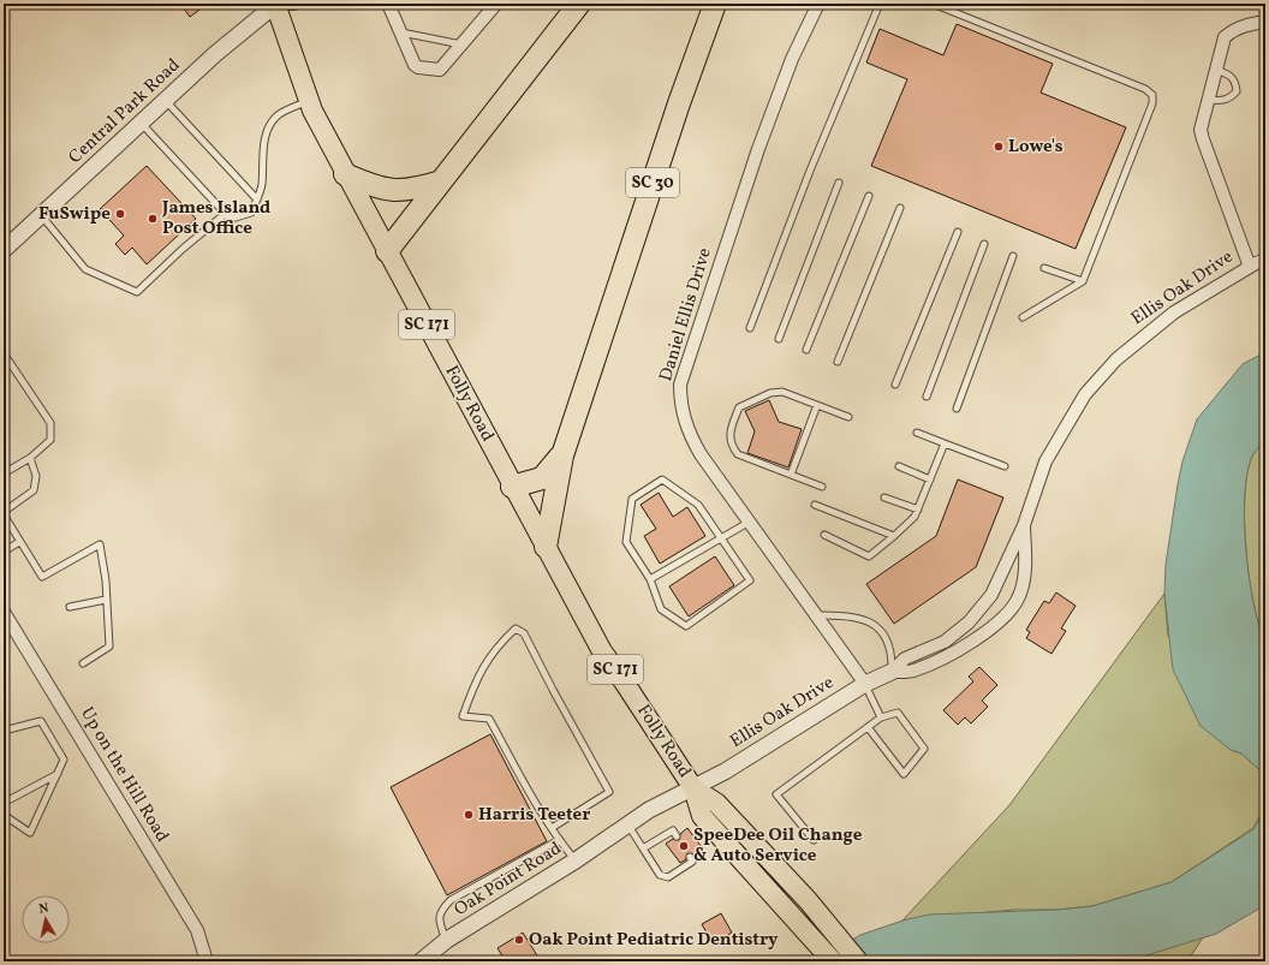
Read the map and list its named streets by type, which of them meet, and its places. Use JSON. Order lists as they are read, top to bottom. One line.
{"streets":{"highway":["SC 30"],"main road":["SC 171","Folly Road"],"street":["Central Park Road","Ellis Oak Drive","Daniel Ellis Drive","Up on the Hill Road","Oak Point Road"]},"crossings":[["Central Park Road","Folly Road"],["SC 30","Folly Road"],["Ellis Oak Drive","Daniel Ellis Drive"],["Ellis Oak Drive","Folly Road"],["Ellis Oak Drive","Oak Point Road"],["Folly Road","Oak Point Road"]],"places":["Lowe's","FuSwipe","James Island Post Office","Harris Teeter","SpeeDee Oil Change & Auto Service","Oak Point Pediatric Dentistry"],"north":"top"}
